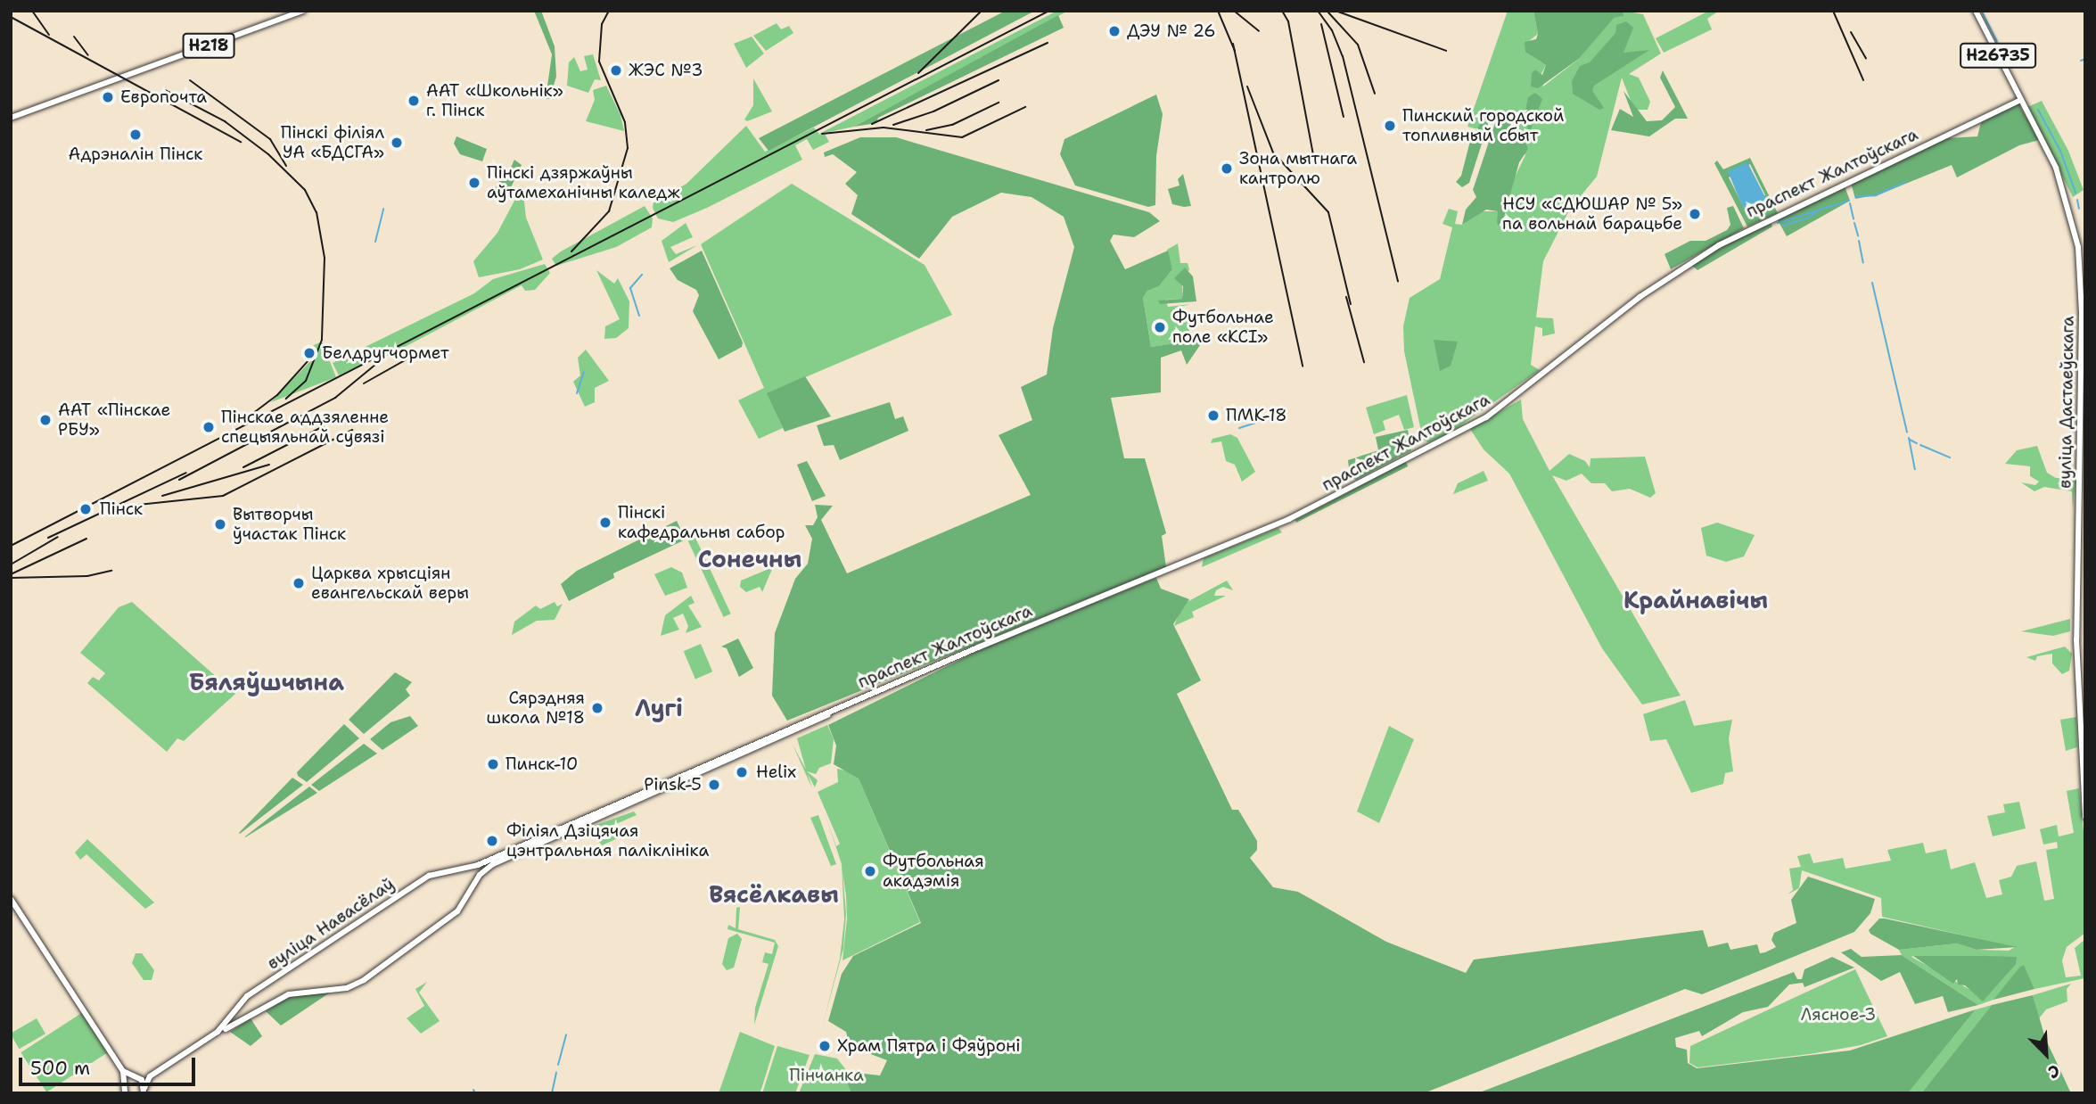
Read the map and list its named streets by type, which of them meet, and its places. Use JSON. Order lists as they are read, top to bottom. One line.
{"streets":{"main road":["Н218","Н26735","праспект Жалтоўскага","вуліца Дастаеўскага","вуліца Навасёлаў"]},"crossings":[["праспект Жалтоўскага","вуліца Дастаеўскага"],["праспект Жалтоўскага","вуліца Навасёлаў"]],"districts":["Сонечны","Крайнавічы","Бяляўшчына","Лугі","Вясёлкавы"],"parks":["Лясное-3","Пінчанка"],"places":["ДЭУ № 26","ЖЭС №3","Европочта","ААТ «Школьнік» г. Пінск","Пинский городской топливный сбыт","Адрэналін Пінск","Пінскі філіял УА «БДСГА»","Зона мытнага кантролю","Пінскі дзяржаўны аўтамеханічны каледж","НСУ «СДЮШАР № 5» па вольнай барацьбе","Футбольнае поле «КСІ»","Белдругчормет","ПМК-18","ААТ «Пінскае РБУ»","Пінскае аддзяленне спецыяльнай сувязі","Пінск","Пінскі кафедральны сабор","Вытворчы ўчастак Пінск","Царква хрысціян евангельскай веры","Сярэдняя школа №18","Пинск-10","Helix","Pinsk-5","Філіял Дзіцячая цэнтральная паліклініка","Футбольная акадэмія","Храм Пятра і Фяўроні"],"scale_bar":"500 m","north":"bottom right"}
